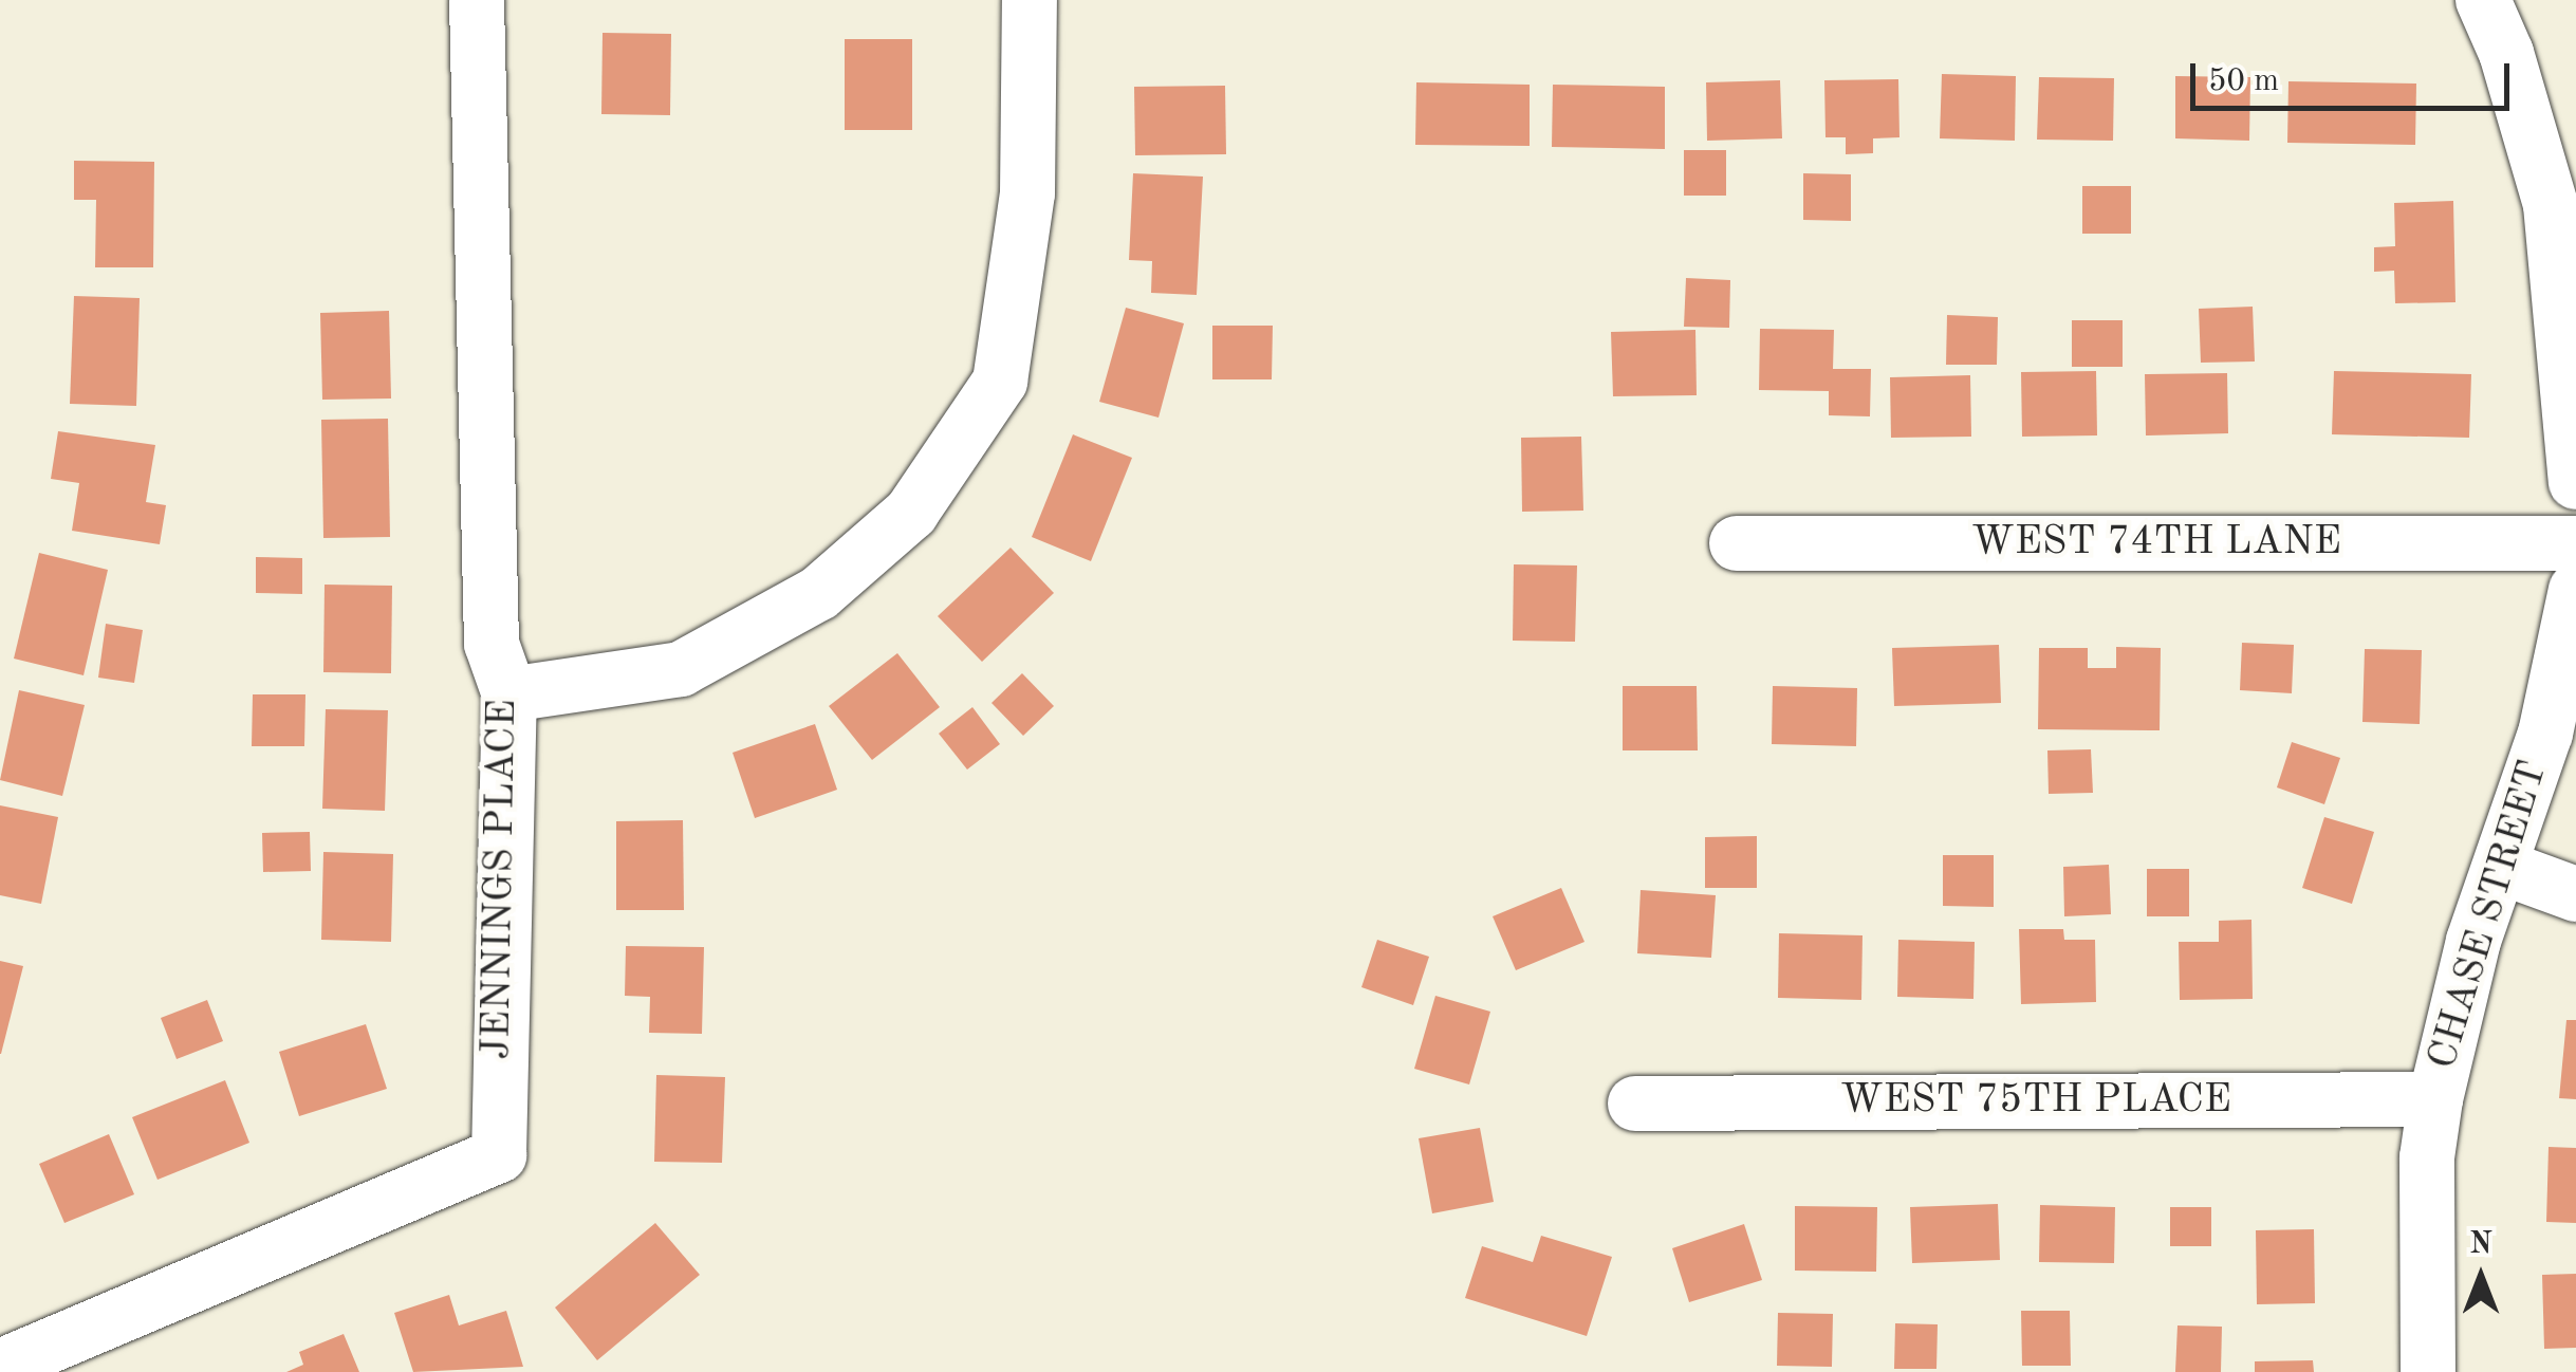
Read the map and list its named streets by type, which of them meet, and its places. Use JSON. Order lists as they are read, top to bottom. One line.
{"streets":{"street":["WEST 74TH LANE","JENNINGS PLACE","CHASE STREET","WEST 75TH PLACE"]},"crossings":[["CHASE STREET","WEST 75TH PLACE"]],"scale_bar":"50 m","north":"top"}
